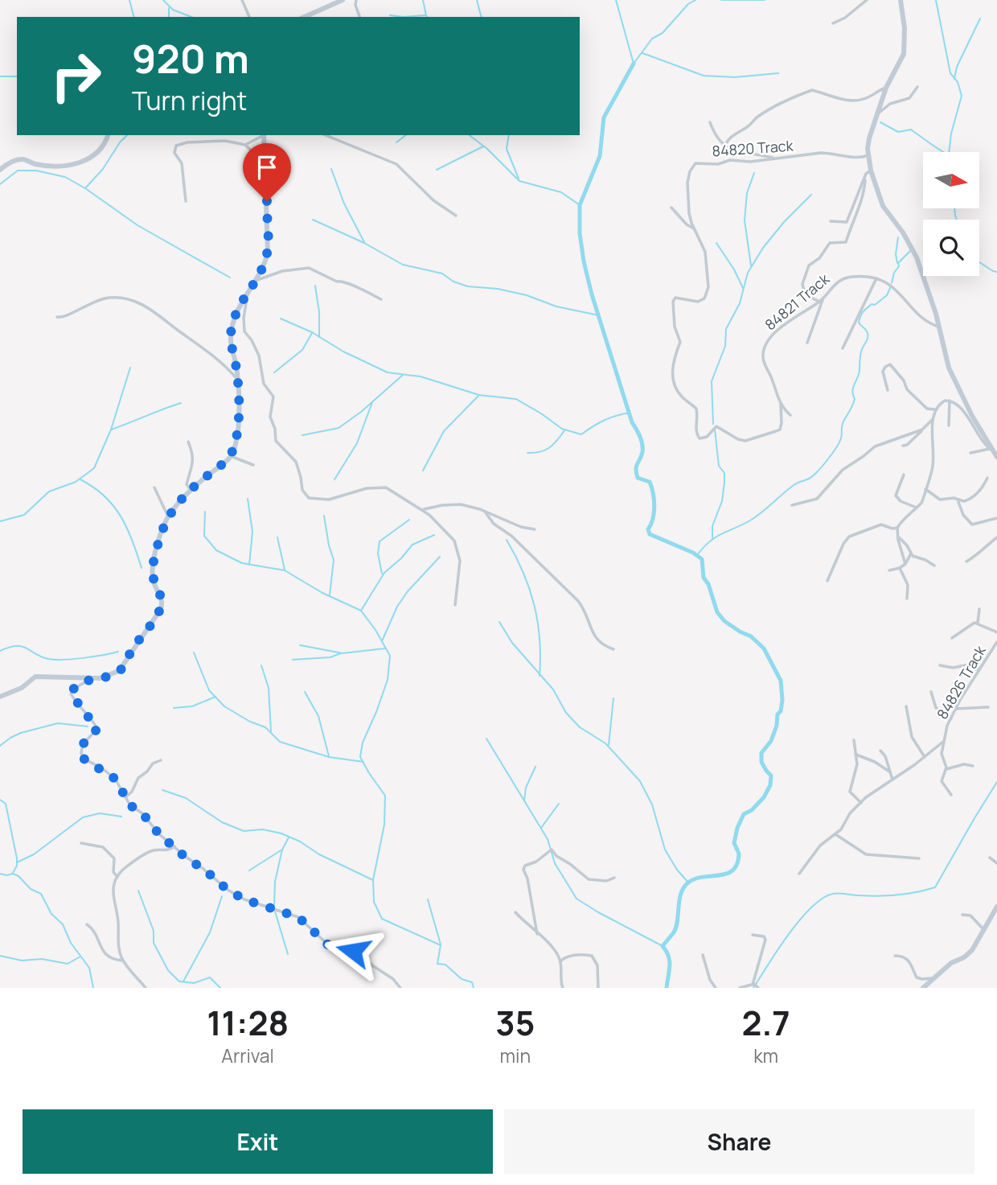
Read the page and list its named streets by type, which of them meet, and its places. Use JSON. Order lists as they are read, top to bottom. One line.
{"streets":{"street":["84820 Track","84821 Track","84826 Track"]},"crossings":[["84820 Track","84821 Track"]],"north":"right","page":{"turn":["920 m","Turn right"],"eta":["11:28","Arrival","35","min","2.7","km"],"buttons":["Exit","Share"]}}
